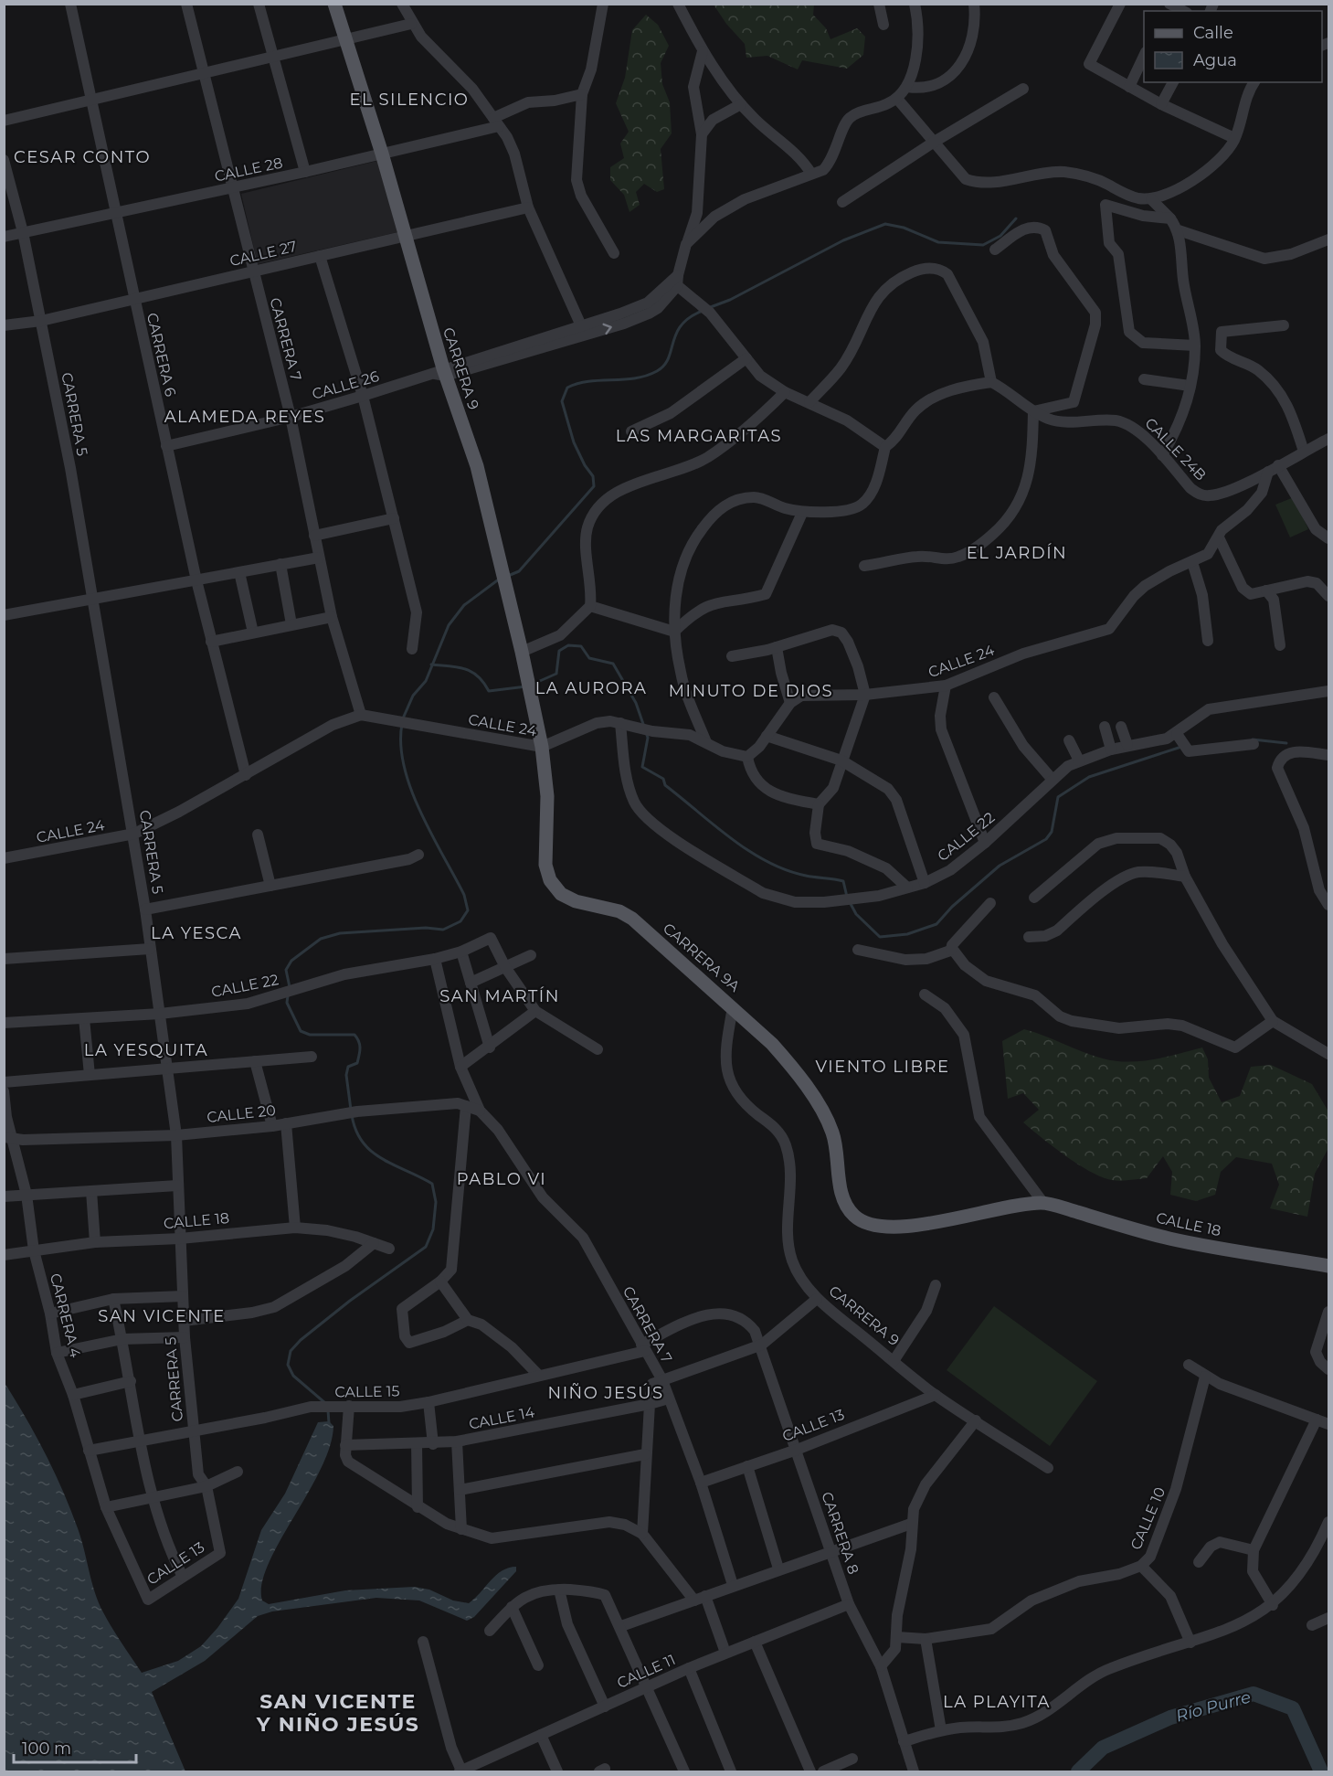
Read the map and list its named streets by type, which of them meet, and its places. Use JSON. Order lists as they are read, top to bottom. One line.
{"streets":{"main road":["CARRERA 9","CARRERA 9A","CALLE 18"],"street":["CALLE 28","CALLE 27","CARRERA 7","CARRERA 6","CALLE 26","CARRERA 5","CALLE 24B","CALLE 24","CALLE 22","CALLE 20","CARRERA 4","CALLE 15","CALLE 14","CALLE 13","CALLE 10","CARRERA 8","CALLE 11"]},"crossings":[["CALLE 28","CARRERA 7"],["CALLE 28","CARRERA 6"],["CALLE 28","CARRERA 9"],["CALLE 28","CARRERA 5"],["CALLE 27","CARRERA 7"],["CALLE 27","CARRERA 6"],["CALLE 27","CARRERA 9"],["CALLE 27","CARRERA 5"],["CARRERA 7","CALLE 26"],["CARRERA 7","CALLE 24"],["CARRERA 7","CALLE 20"],["CARRERA 7","CALLE 15"],["CARRERA 7","CALLE 14"],["CARRERA 7","CALLE 13"],["CARRERA 6","CALLE 26"],["CARRERA 6","CALLE 24"],["CARRERA 9","CALLE 26"],["CARRERA 9","CALLE 24"],["CARRERA 9","CARRERA 9A"],["CARRERA 9","CALLE 13"],["CARRERA 5","CALLE 24"],["CARRERA 5","CALLE 22"],["CARRERA 5","CALLE 20"],["CARRERA 5","CALLE 18"],["CARRERA 5","CALLE 15"],["CARRERA 5","CALLE 13"],["CALLE 24B","CALLE 24"],["CALLE 24","CALLE 22"],["CALLE 24","CARRERA 9A"],["CARRERA 9A","CALLE 18"],["CALLE 20","CARRERA 4"],["CALLE 18","CARRERA 4"],["CARRERA 4","CALLE 15"],["CARRERA 4","CALLE 13"],["CALLE 15","CARRERA 8"],["CALLE 13","CARRERA 8"],["CARRERA 8","CALLE 11"]],"districts":["EL SILENCIO","CESAR CONTO","ALAMEDA REYES","LAS MARGARITAS","EL JARDÍN","LA AURORA","MINUTO DE DIOS","LA YESCA","SAN MARTÍN","LA YESQUITA","VIENTO LIBRE","PABLO VI","SAN VICENTE","NIÑO JESÚS","SAN VICENTE Y NIÑO JESÚS","LA PLAYITA"],"water":["Río Purre"],"legend":["Calle","Agua"],"scale_bar":"100 m"}
